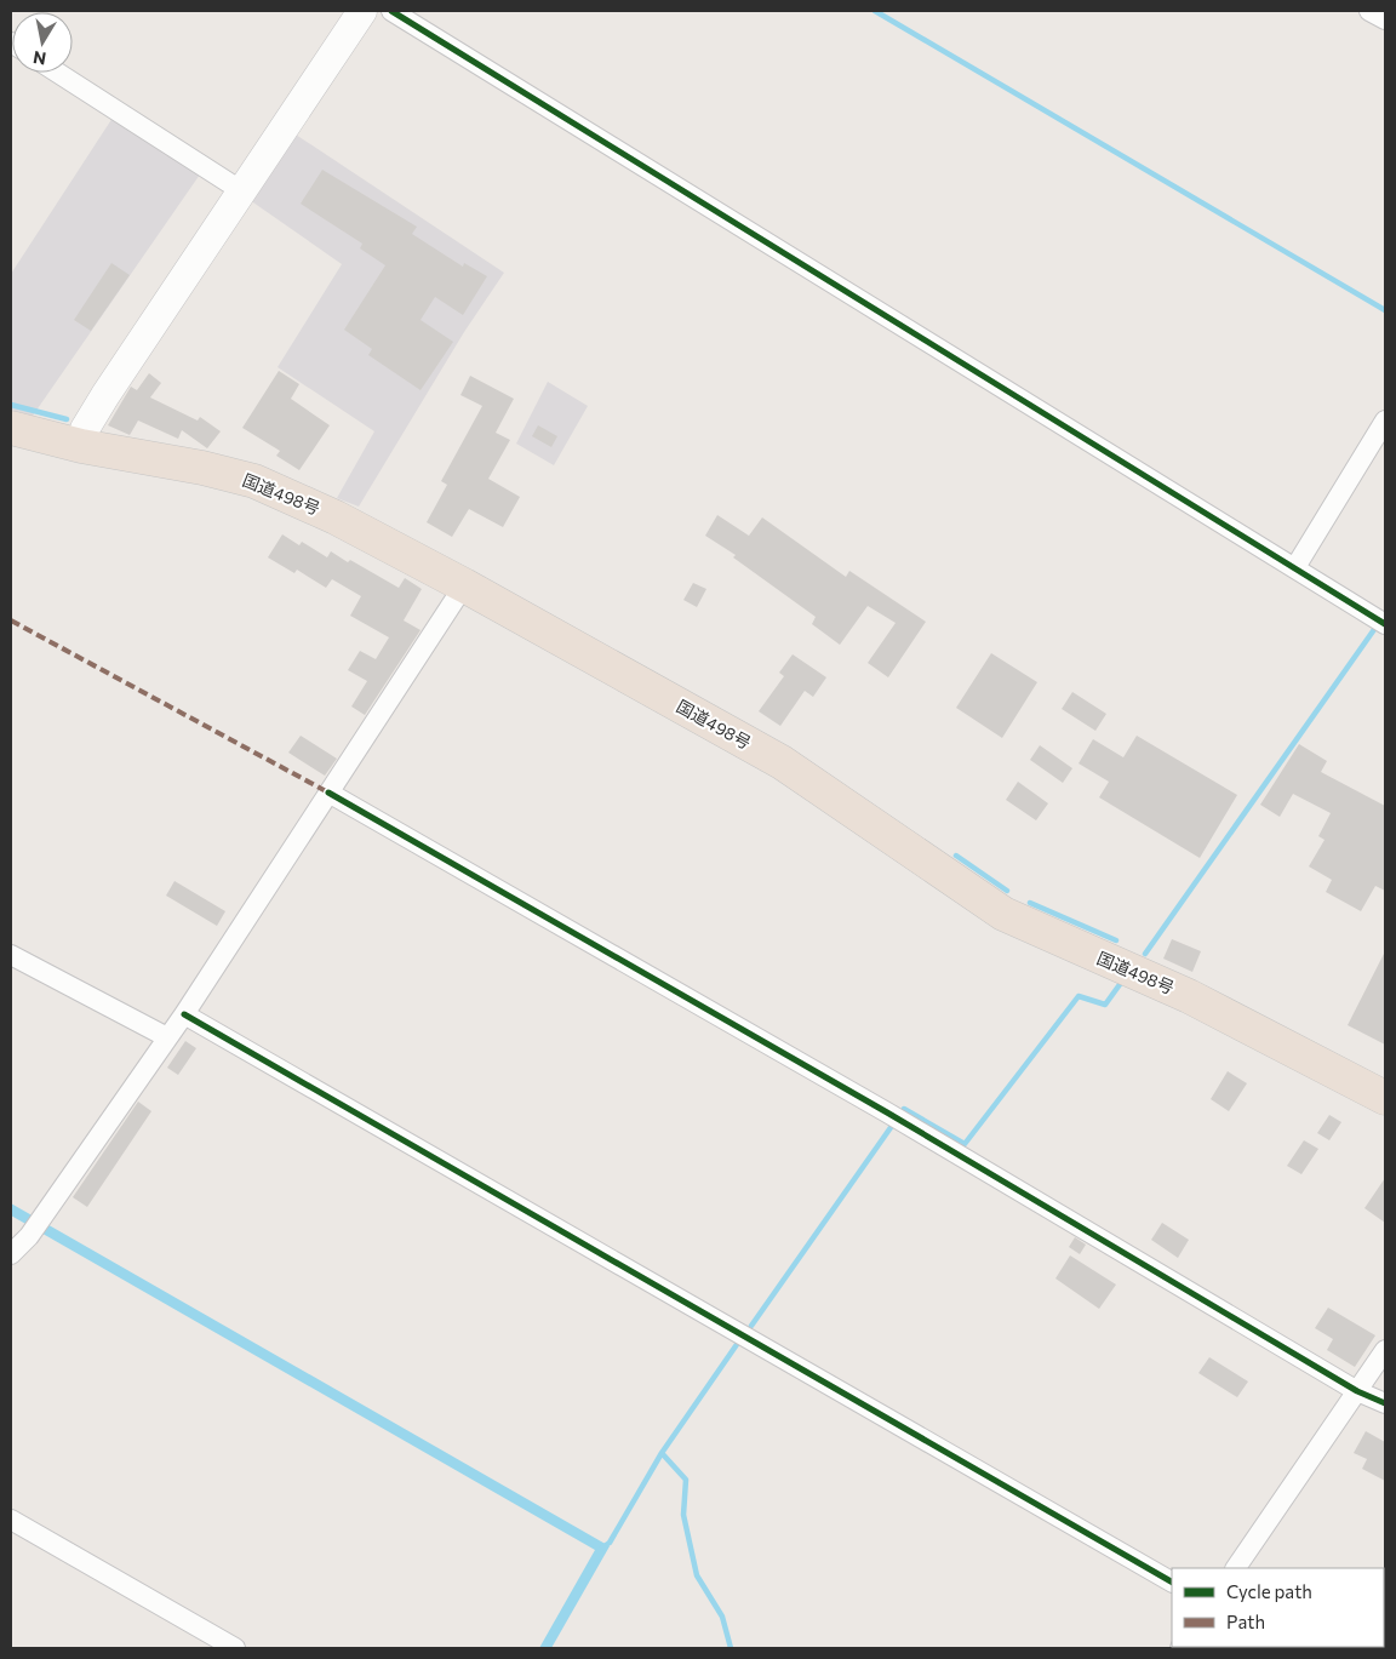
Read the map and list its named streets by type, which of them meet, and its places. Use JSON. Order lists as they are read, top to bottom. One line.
{"streets":{"highway":["国道498号"]},"legend":["Cycle path","Path"],"north":"bottom"}
